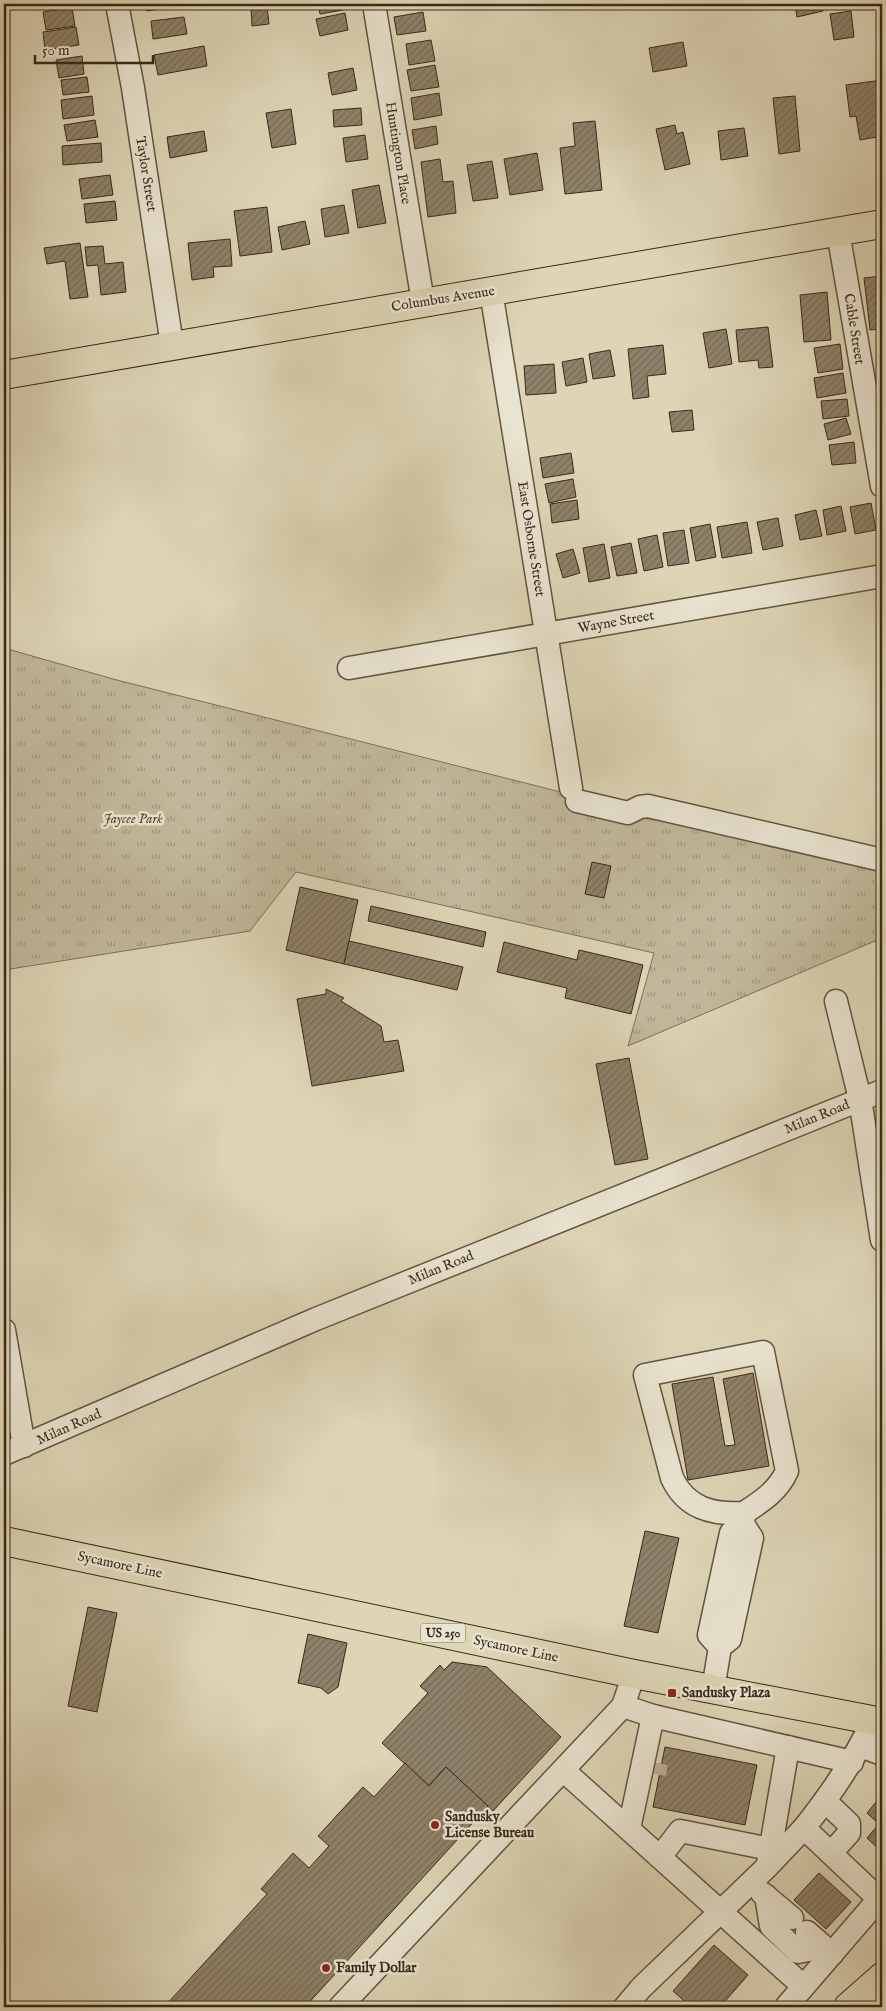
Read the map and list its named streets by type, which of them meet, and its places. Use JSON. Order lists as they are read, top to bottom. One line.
{"streets":{"main road":["Columbus Avenue","Sycamore Line","US 250"],"street":["Huntington Place","Taylor Street","Cable Street","East Osborne Street","Wayne Street","Milan Road"]},"crossings":[["Huntington Place","Columbus Avenue"],["Taylor Street","Columbus Avenue"],["Columbus Avenue","Cable Street"],["Columbus Avenue","East Osborne Street"],["East Osborne Street","Wayne Street"]],"parks":["Jaycee Park"],"places":{"transit":["Sandusky Plaza"],"other":["Sandusky License Bureau","Family Dollar"]},"scale_bar":"50 m"}
